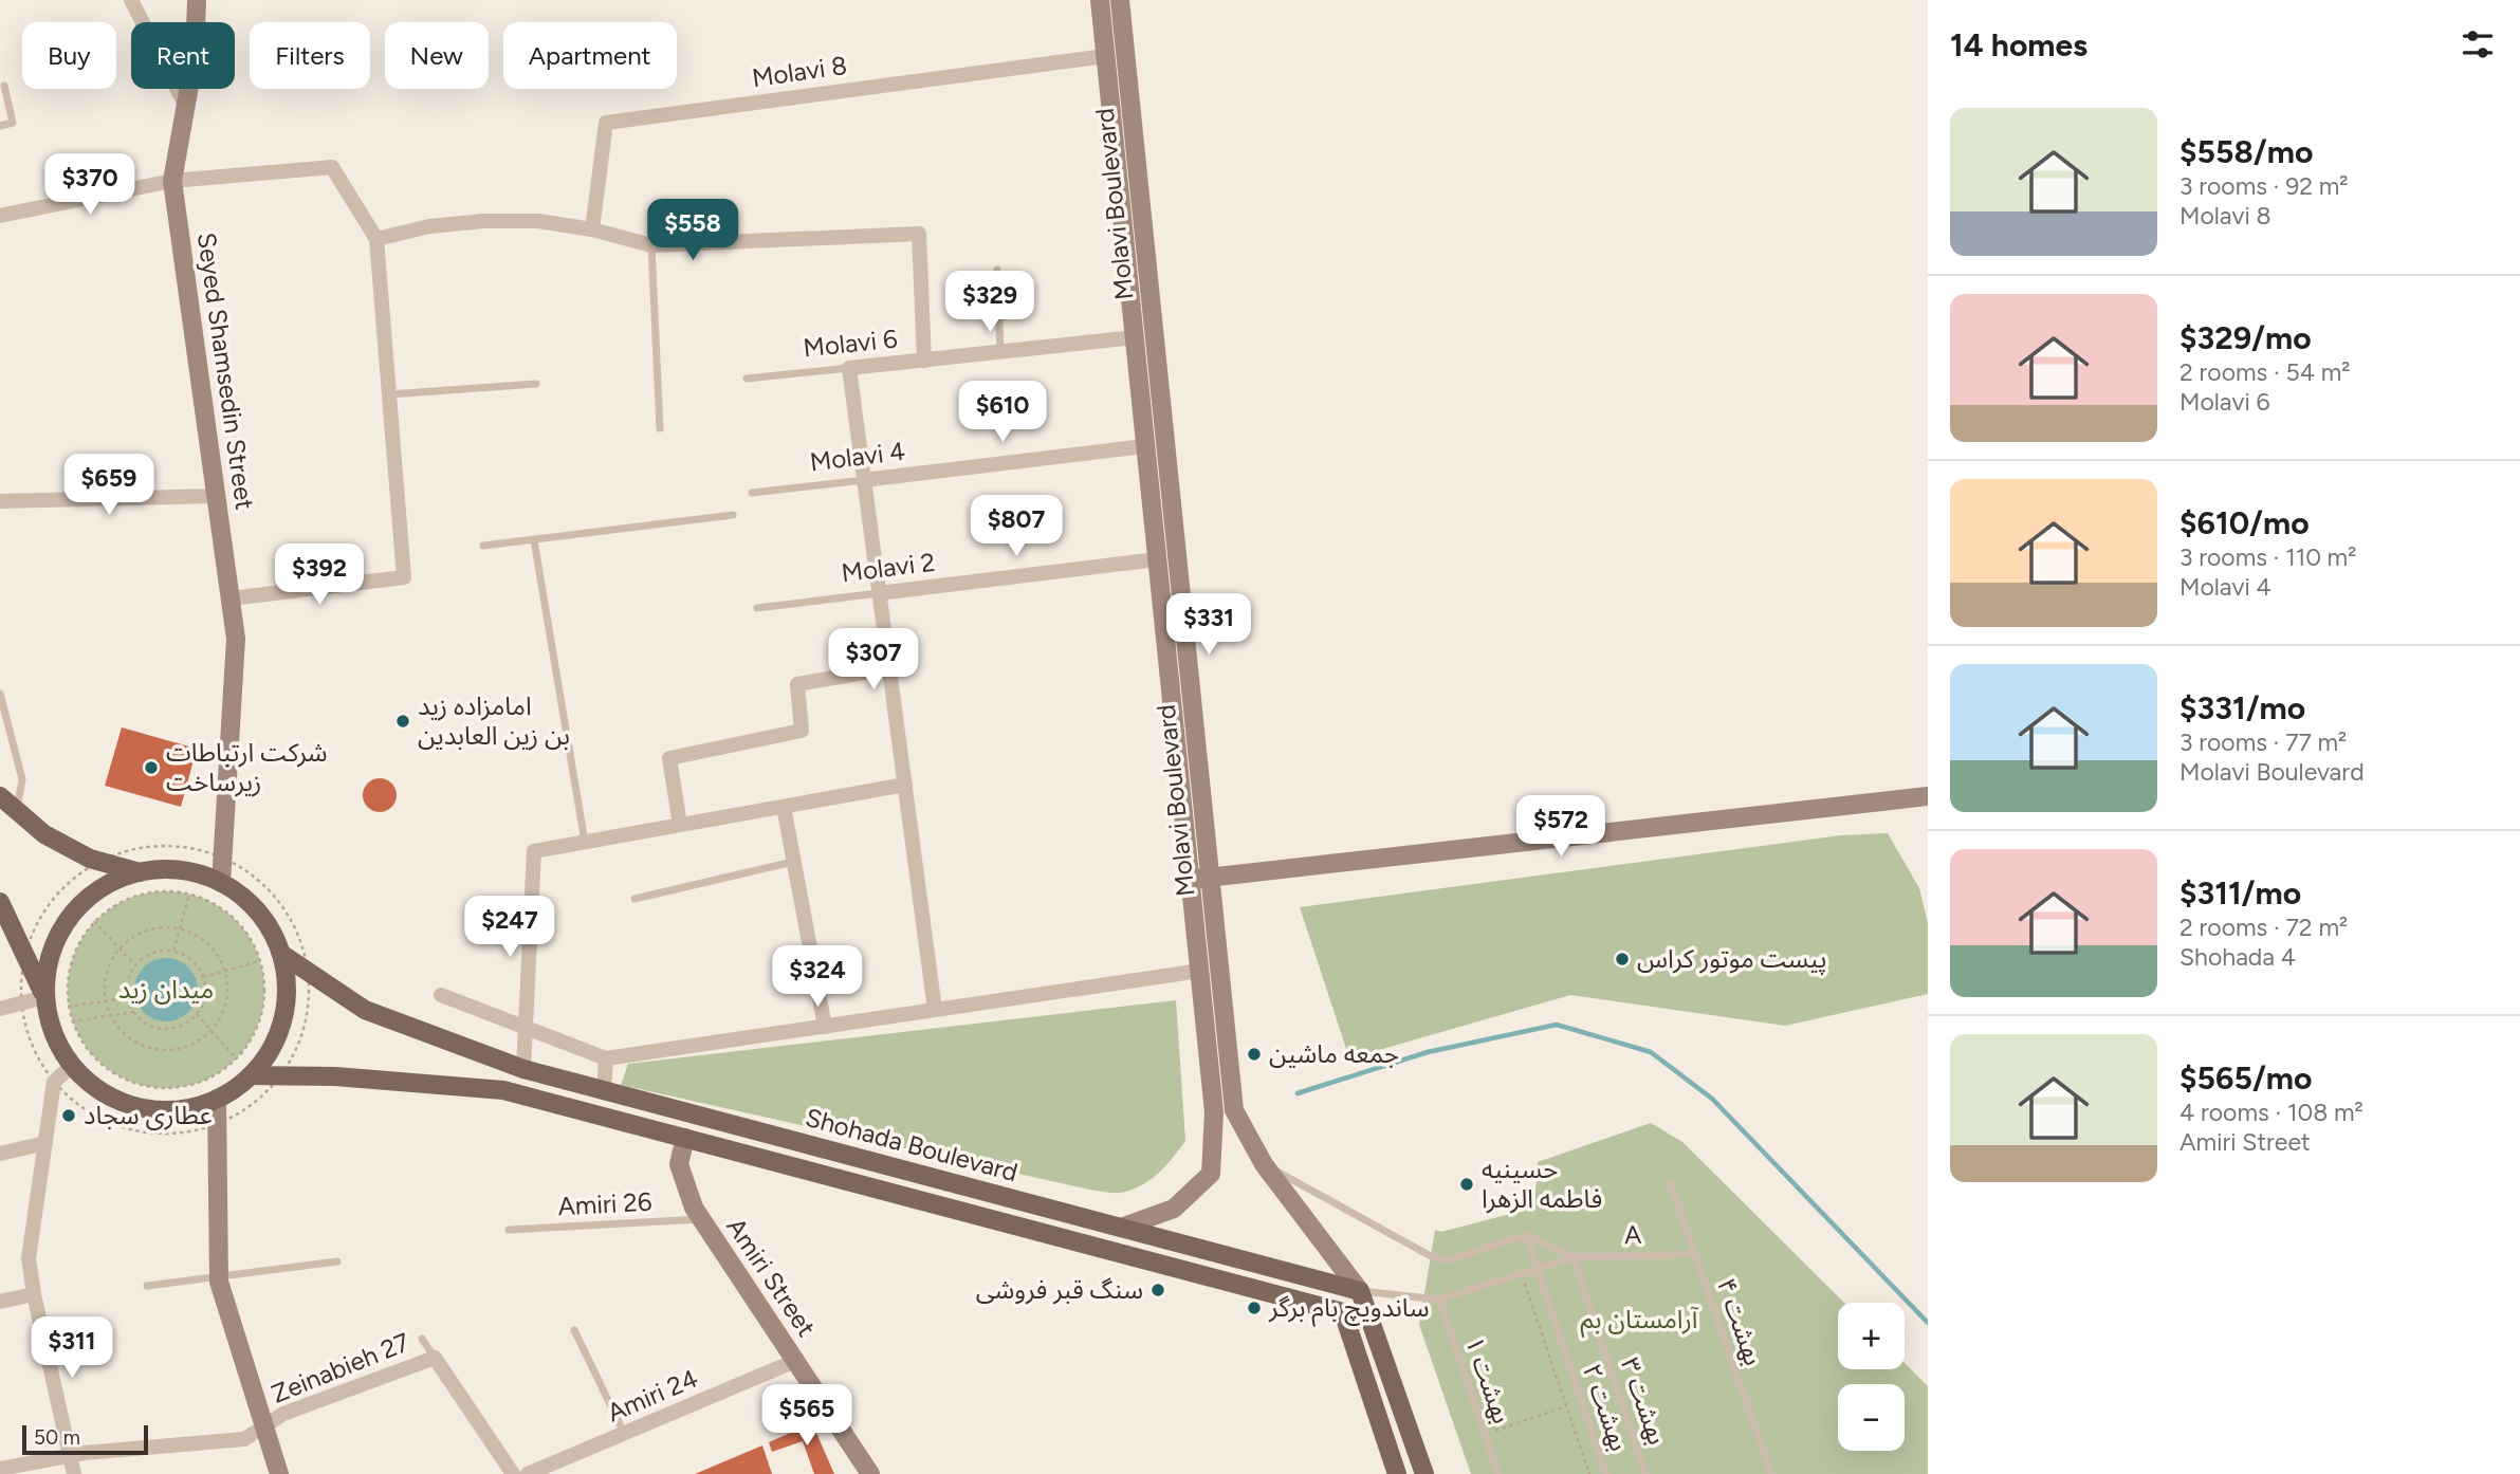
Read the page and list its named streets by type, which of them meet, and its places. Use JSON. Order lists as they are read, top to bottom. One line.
{"streets":{"main road":["Shohada Boulevard"],"street":["Molavi 8","Molavi Boulevard","Molavi 6","Seyed Shamsedin Street","Molavi 4","Molavi 2","Amiri Street","Zeinabieh 27","Amiri 24"],"lane":["Amiri 26","A","بهشت ۴","بهشت ۱","بهشت ۳","بهشت ۲"]},"crossings":[["Molavi 8","Molavi Boulevard"],["Molavi Boulevard","Molavi 6"],["Molavi Boulevard","Molavi 4"],["Molavi Boulevard","Molavi 2"],["Molavi Boulevard","Shohada Boulevard"],["Shohada Boulevard","Amiri Street"],["Amiri 26","Amiri Street"],["A","بهشت ۴"],["A","بهشت ۳"],["Amiri Street","Amiri 24"]],"parks":["میدان زید","آرامستان بم"],"places":["امامزاده زید بن زین العابدین","شرکت ارتباطات زیرساخت","پیست موتور کراس","جمعه ماشین","عطاری سجاد","حسینیه فاطمه الزهرا","سنگ قبر فروشی","ساندویچ بام برگر"],"scale_bar":"50 m","page":{"heading":"14 homes","chip":["Buy","Rent","Filters","New","Apartment"],"list":[{"name":"$558/mo","note":"3 rooms · 92 m² · Molavi 8"},{"name":"$329/mo","note":"2 rooms · 54 m² · Molavi 6"},{"name":"$610/mo","note":"3 rooms · 110 m² · Molavi 4"},{"name":"$331/mo","note":"3 rooms · 77 m² · Molavi Boulevard"},{"name":"$311/mo","note":"2 rooms · 72 m² · Shohada 4"},{"name":"$565/mo","note":"4 rooms · 108 m² · Amiri Street"}],"price":["$370","$558","$329","$610","$659","$807","$392","$331","$307","$572","$247","$324","$311","$565"],"map_buttons":["+","−"],"scale":"50 m"}}
